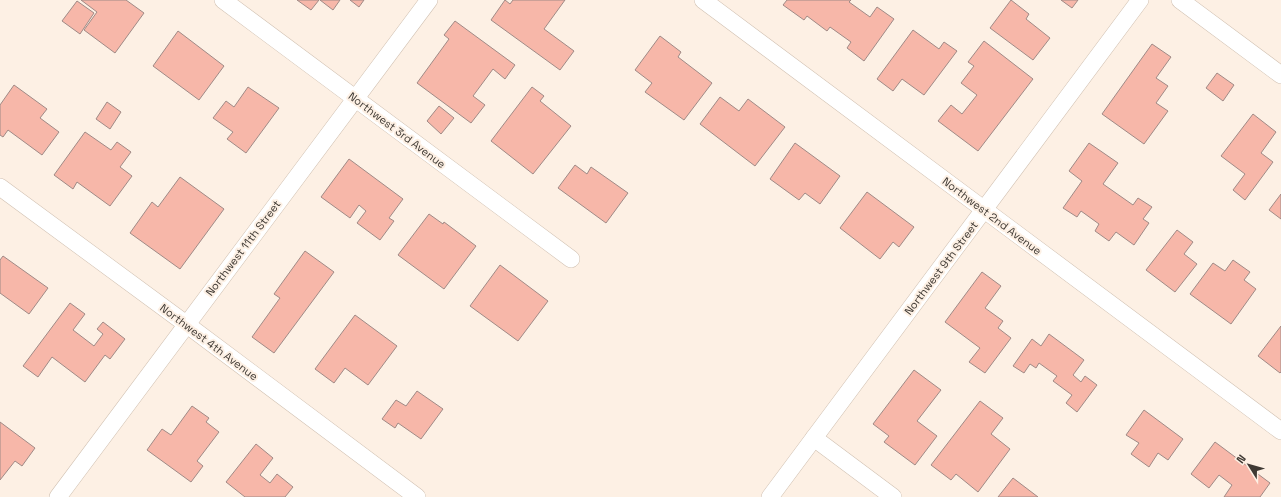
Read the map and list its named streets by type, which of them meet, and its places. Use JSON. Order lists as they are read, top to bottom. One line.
{"streets":{"street":["Northwest 3rd Avenue","Northwest 2nd Avenue","Northwest 11th Street","Northwest 9th Street","Northwest 4th Avenue"]},"crossings":[["Northwest 3rd Avenue","Northwest 11th Street"],["Northwest 2nd Avenue","Northwest 9th Street"],["Northwest 11th Street","Northwest 4th Avenue"]],"north":"top left"}
